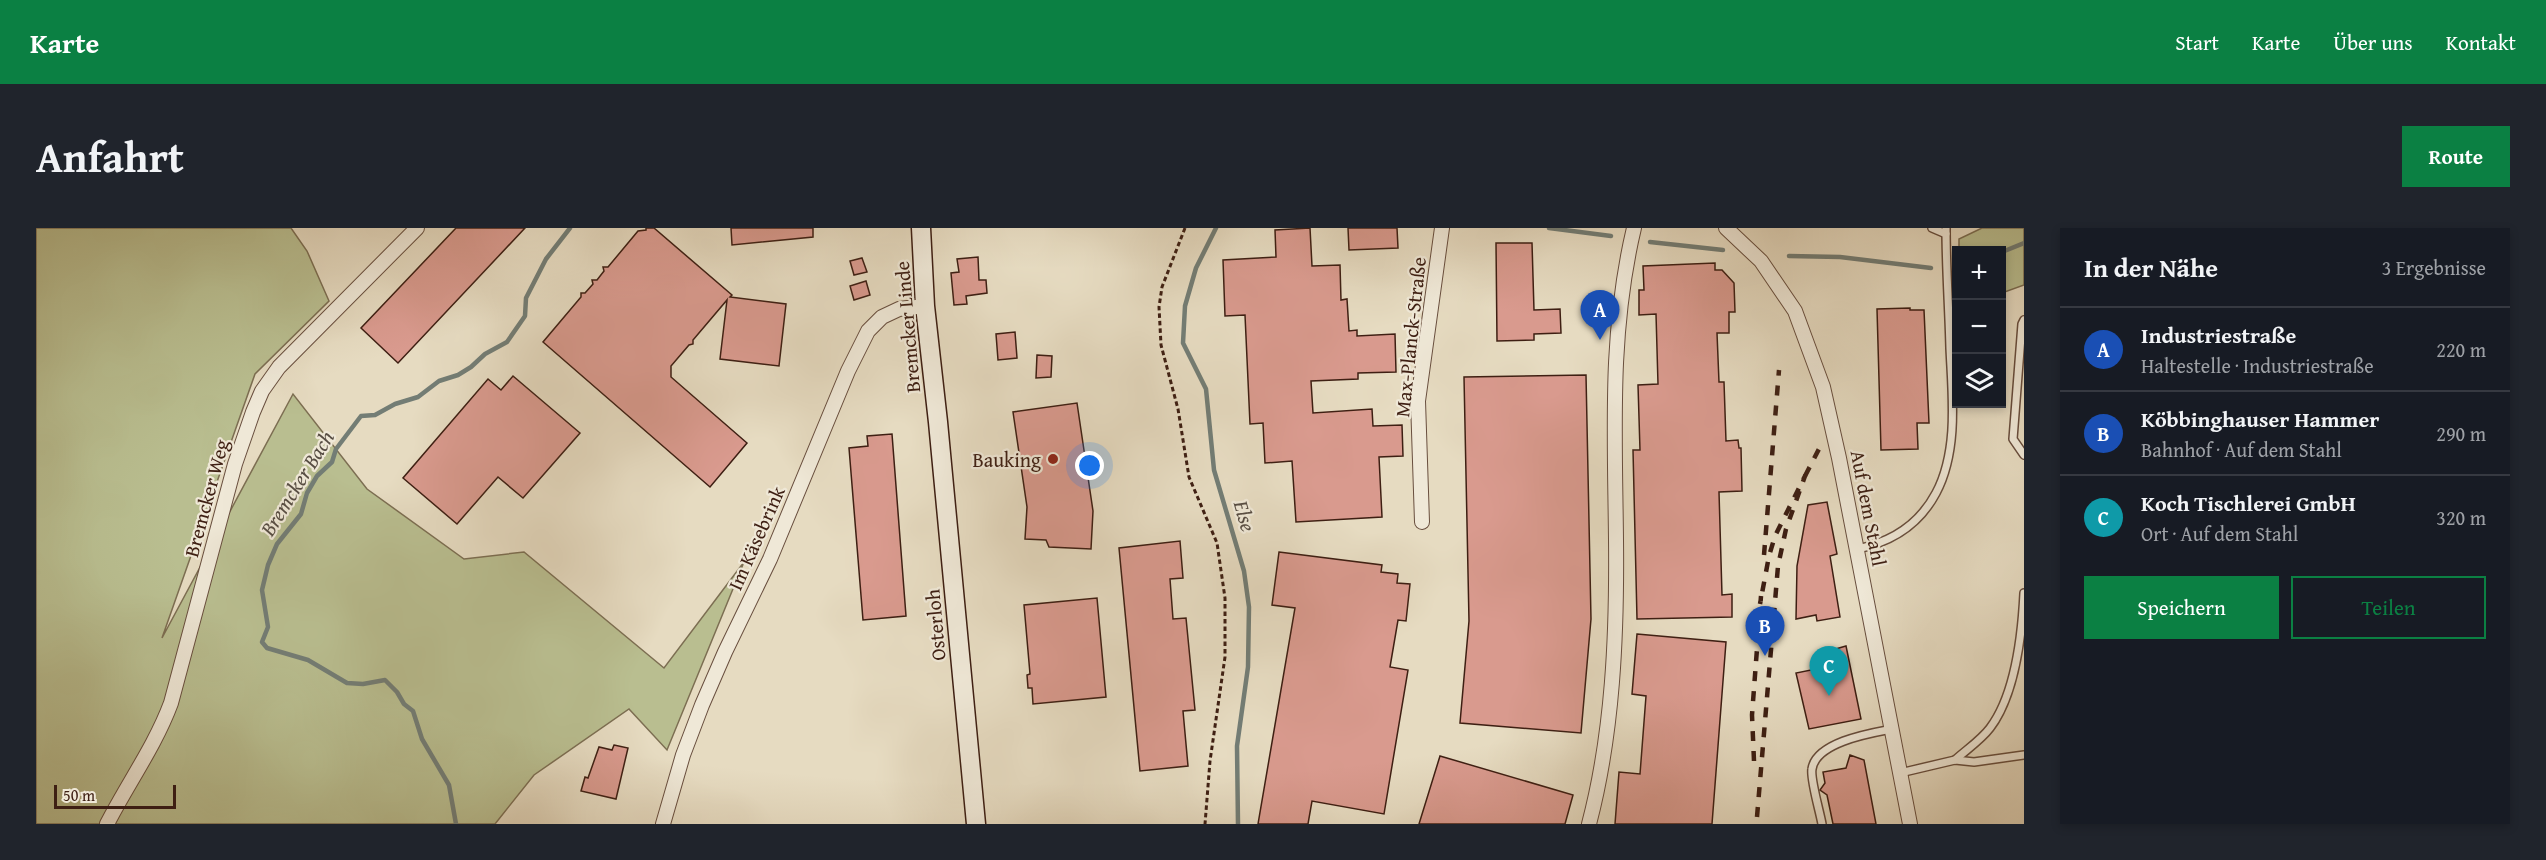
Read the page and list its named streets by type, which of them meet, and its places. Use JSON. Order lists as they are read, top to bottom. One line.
{"streets":{"main road":["Bremcker Linde","Osterloh"],"street":["Max-Planck-Straße","Bremcker Weg","Auf dem Stahl","Im Käsebrink"]},"crossings":[["Bremcker Linde","Im Käsebrink"],["Bremcker Linde","Osterloh"]],"water":["Bremcker Bach","Else"],"places":["Bauking"],"scale_bar":"50 m","page":{"header":"Karte","nav":["Start","Karte","Über uns","Kontakt"],"title":"Anfahrt","buttons":["Route",["Speichern","Teilen"]],"heading":["In der Nähe","3 Ergebnisse"],"map_buttons":["+","−"],"pins":["A","B","C"],"list":[{"mark":"A","name":"Industriestraße","note":"Haltestelle · Industriestraße","value":"220 m"},{"mark":"B","name":"Köbbinghauser Hammer","note":"Bahnhof · Auf dem Stahl","value":"290 m"},{"mark":"C","name":"Koch Tischlerei GmbH","note":"Ort · Auf dem Stahl","value":"320 m"}],"scale":"50 m"}}
